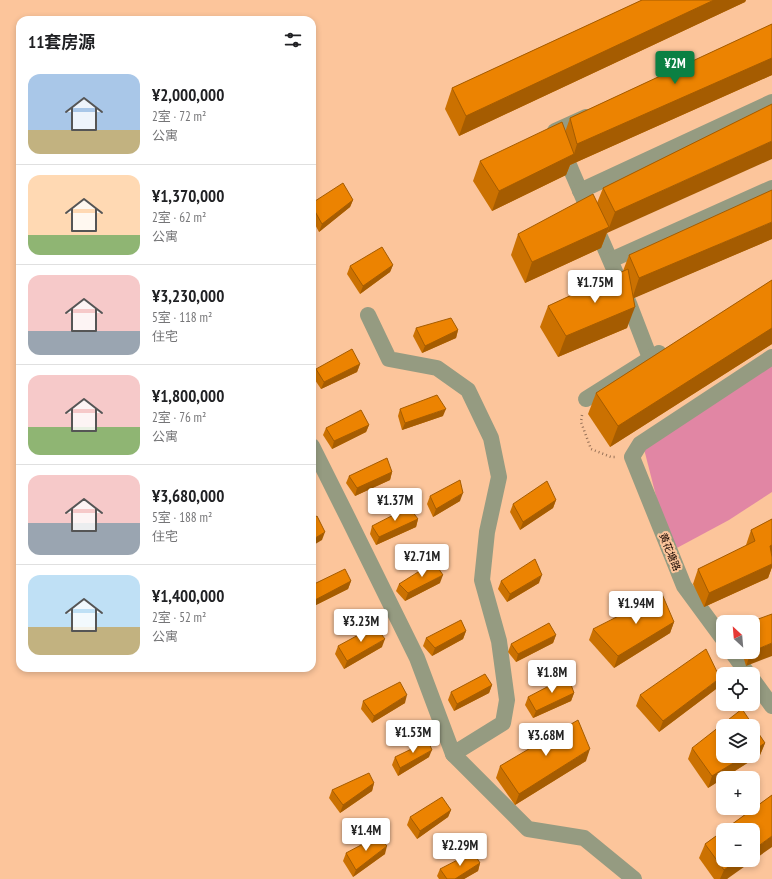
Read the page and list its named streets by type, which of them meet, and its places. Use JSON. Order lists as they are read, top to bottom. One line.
{"streets":{"street":["黄花塘路"]},"north":"top left","page":{"heading":"11套房源","price":["¥2M","¥1.75M","¥1.37M","¥2.71M","¥1.94M","¥3.23M","¥1.8M","¥1.53M","¥3.68M","¥1.4M","¥2.29M"],"list":[{"name":"¥2,000,000","note":"2室 · 72 m² · 公寓"},{"name":"¥1,370,000","note":"2室 · 62 m² · 公寓"},{"name":"¥3,230,000","note":"5室 · 118 m² · 住宅"},{"name":"¥1,800,000","note":"2室 · 76 m² · 公寓"},{"name":"¥3,680,000","note":"5室 · 188 m² · 住宅"},{"name":"¥1,400,000","note":"2室 · 52 m² · 公寓"}],"map_buttons":["+","−"]}}
